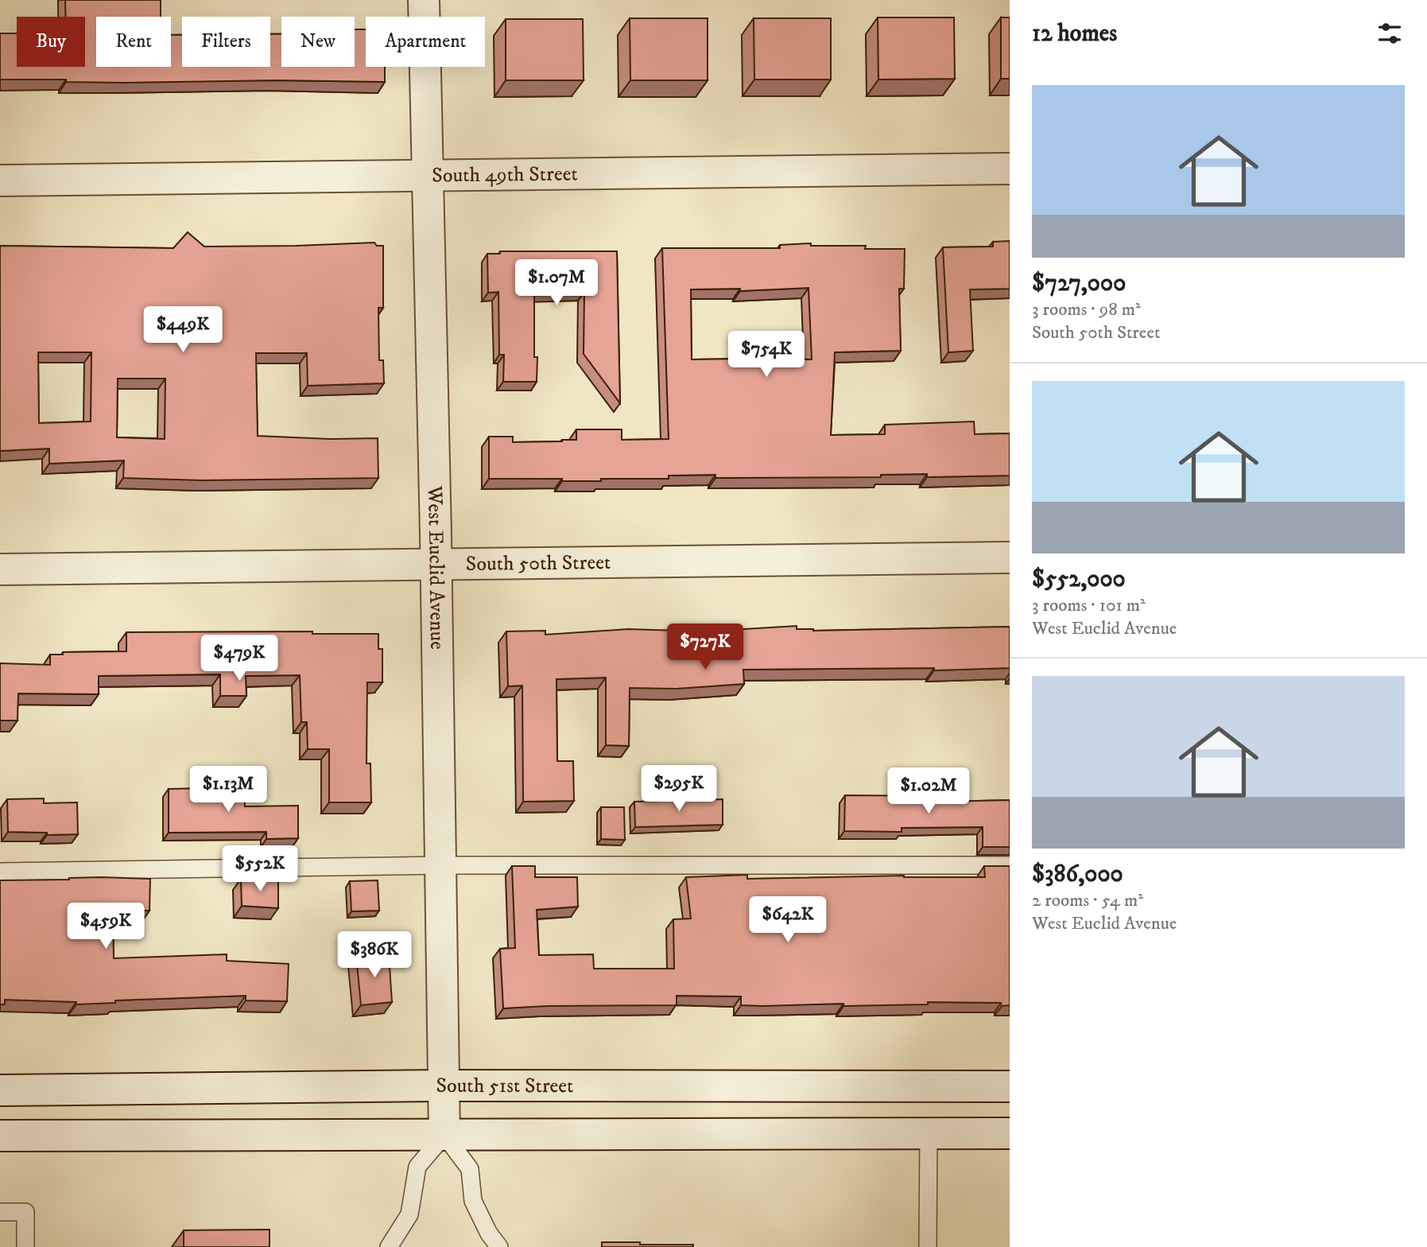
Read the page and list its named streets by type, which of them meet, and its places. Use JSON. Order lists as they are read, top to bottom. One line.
{"streets":{"street":["South 49th Street","South 50th Street","West Euclid Avenue","South 51st Street"]},"crossings":[["South 49th Street","West Euclid Avenue"],["South 50th Street","West Euclid Avenue"],["West Euclid Avenue","South 51st Street"]],"page":{"heading":"12 homes","chip":["Buy","Rent","Filters","New","Apartment"],"list":[{"name":"$727,000","note":"3 rooms · 98 m² · South 50th Street"},{"name":"$552,000","note":"3 rooms · 101 m² · West Euclid Avenue"},{"name":"$386,000","note":"2 rooms · 54 m² · West Euclid Avenue"}],"price":["$1.07M","$449K","$754K","$727K","$479K","$295K","$1.13M","$1.02M","$552K","$642K","$459K","$386K"]}}
